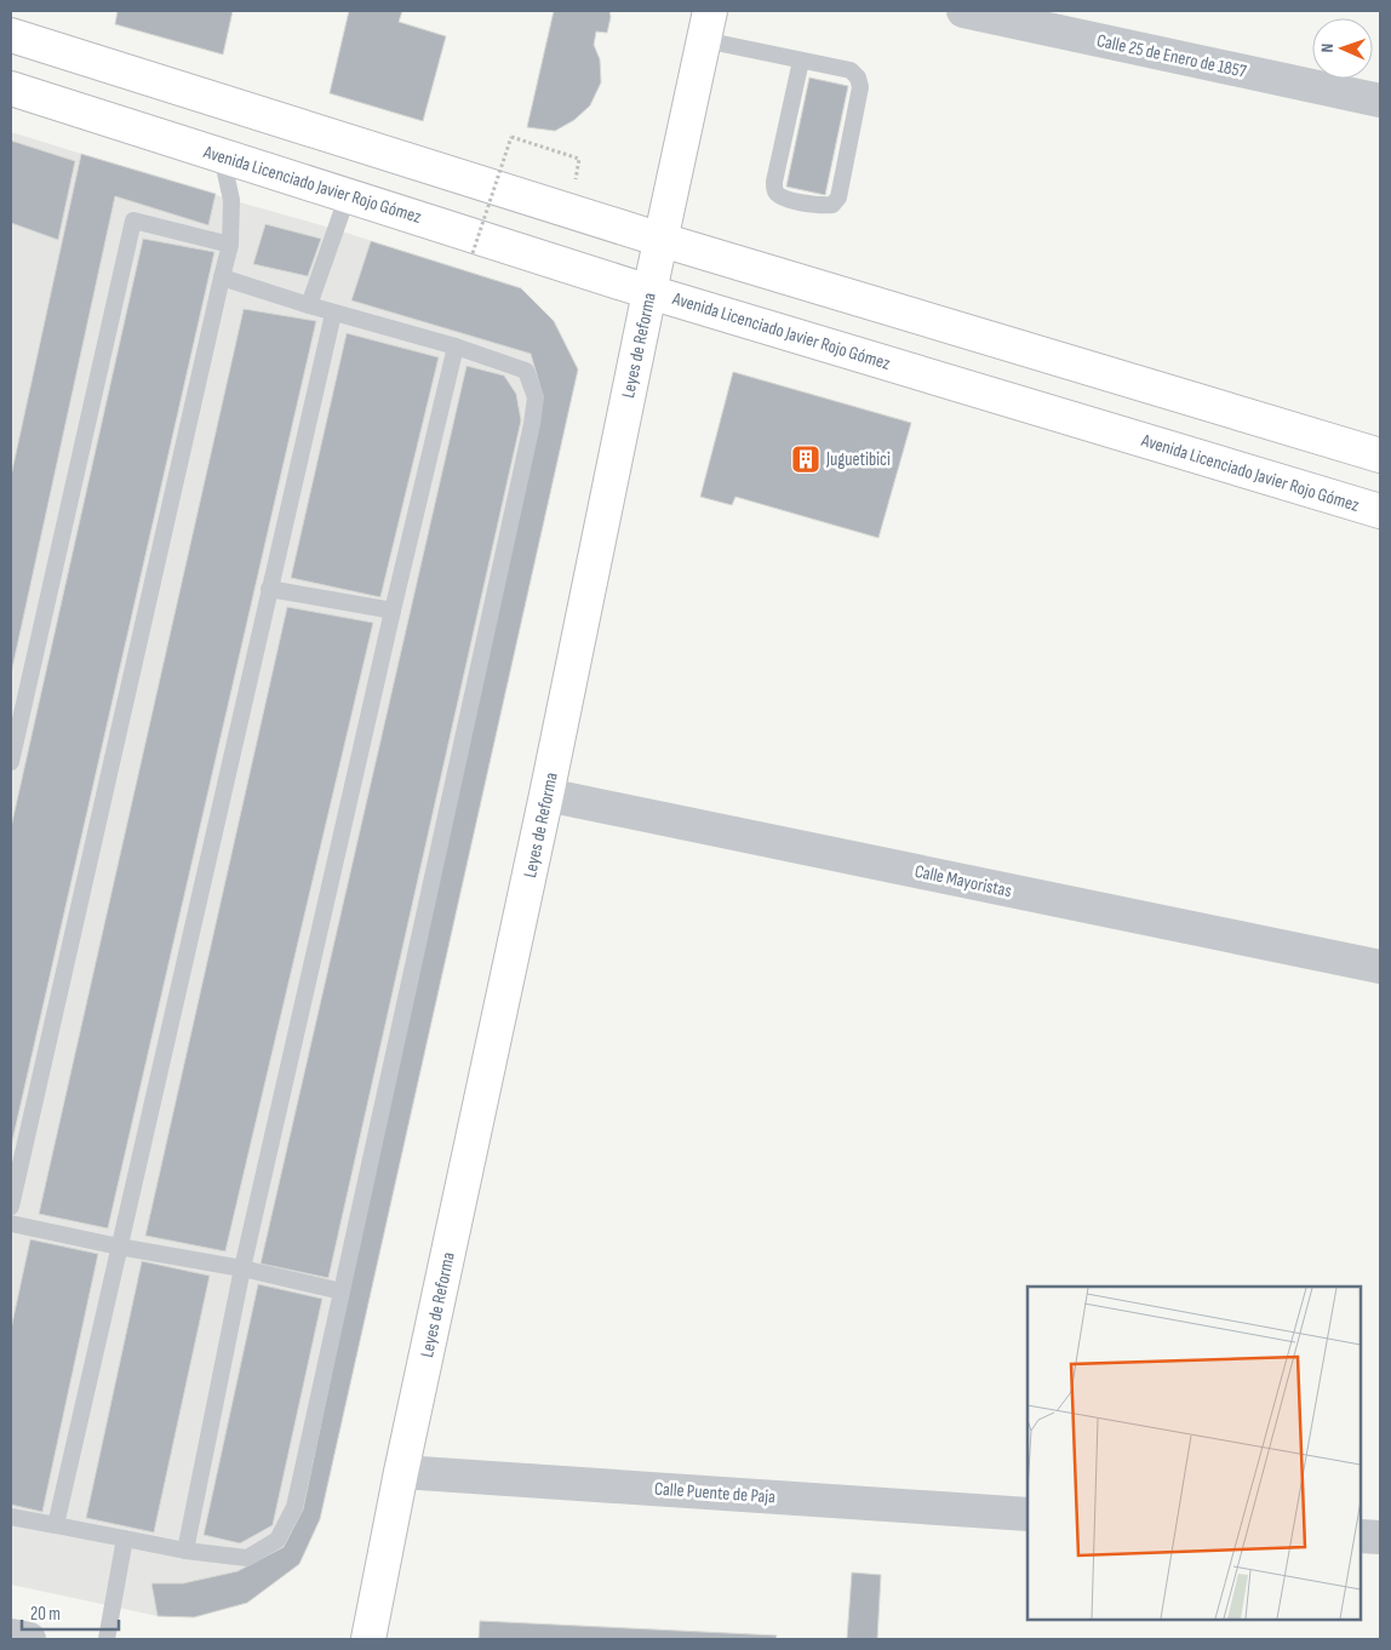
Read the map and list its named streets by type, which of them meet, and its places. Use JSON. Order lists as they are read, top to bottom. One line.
{"streets":{"main road":["Avenida Licenciado Javier Rojo Gómez","Leyes de Reforma"],"street":["Calle 25 de Enero de 1857","Calle Mayoristas","Calle Puente de Paja"]},"crossings":[["Avenida Licenciado Javier Rojo Gómez","Leyes de Reforma"],["Leyes de Reforma","Calle Mayoristas"],["Leyes de Reforma","Calle Puente de Paja"]],"places":{"building":["Juguetibici"]},"scale_bar":"20 m","north":"left"}
